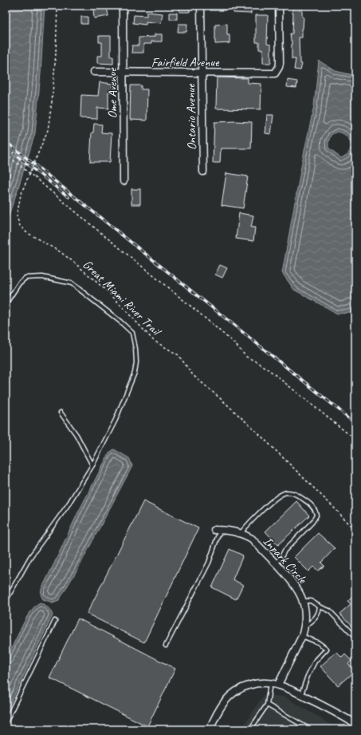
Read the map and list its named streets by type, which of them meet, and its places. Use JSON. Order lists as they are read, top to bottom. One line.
{"streets":{"street":["Fairfield Avenue","Ome Avenue","Ontario Avenue","Inpark Circle"],"path":["Great Miami River Trail"]},"crossings":[["Fairfield Avenue","Ome Avenue"],["Fairfield Avenue","Ontario Avenue"]]}
